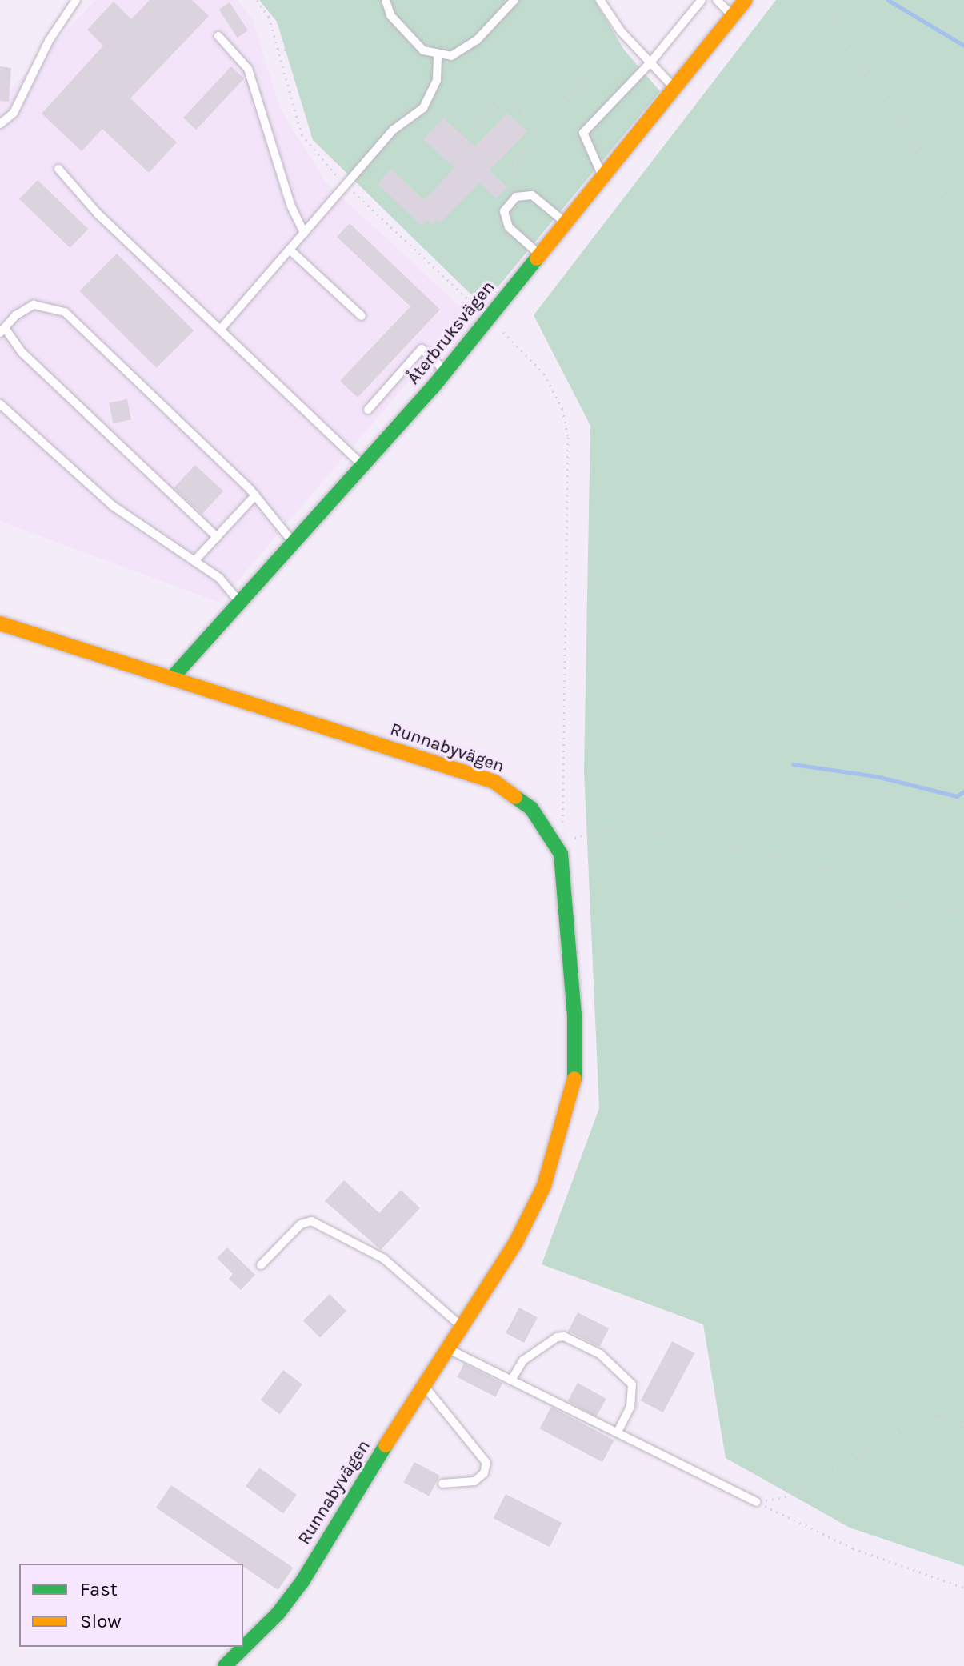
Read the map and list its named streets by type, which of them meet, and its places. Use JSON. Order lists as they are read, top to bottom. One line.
{"streets":{"street":["Återbruksvägen","Runnabyvägen"]},"crossings":[["Återbruksvägen","Runnabyvägen"]],"legend":["Fast","Slow"]}
